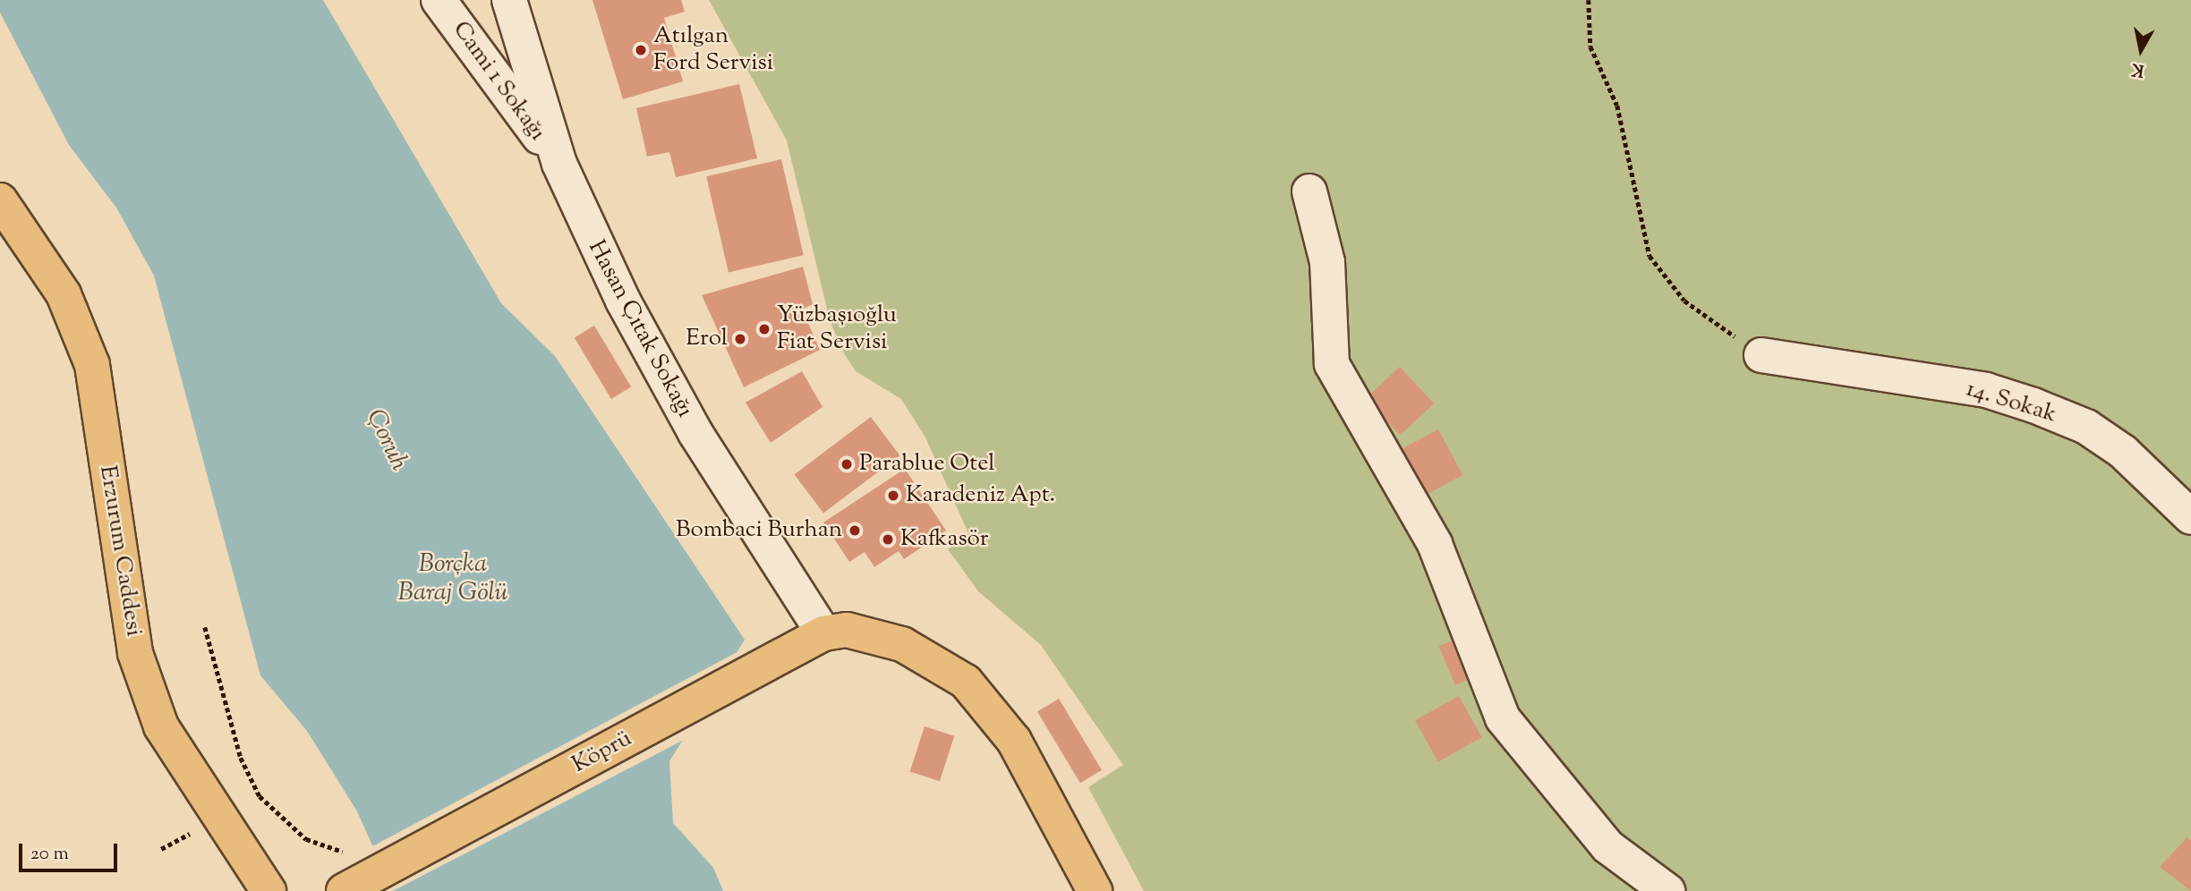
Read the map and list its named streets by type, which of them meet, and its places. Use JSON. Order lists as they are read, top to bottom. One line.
{"streets":{"main road":["Erzurum Caddesi","Köprü"],"street":["Cami 1 Sokağı","Hasan Çıtak Sokağı","14. Sokak"]},"crossings":[["Cami 1 Sokağı","Hasan Çıtak Sokağı"],["Hasan Çıtak Sokağı","Köprü"]],"water":["Çoruh","Borçka Baraj Gölü"],"places":["Atılgan Ford Servisi","Yüzbaşıoğlu Fiat Servisi","Erol","Parablue Otel","Karadeniz Apt.","Bombaci Burhan","Kafkasör"],"scale_bar":"20 m","north":"bottom"}
